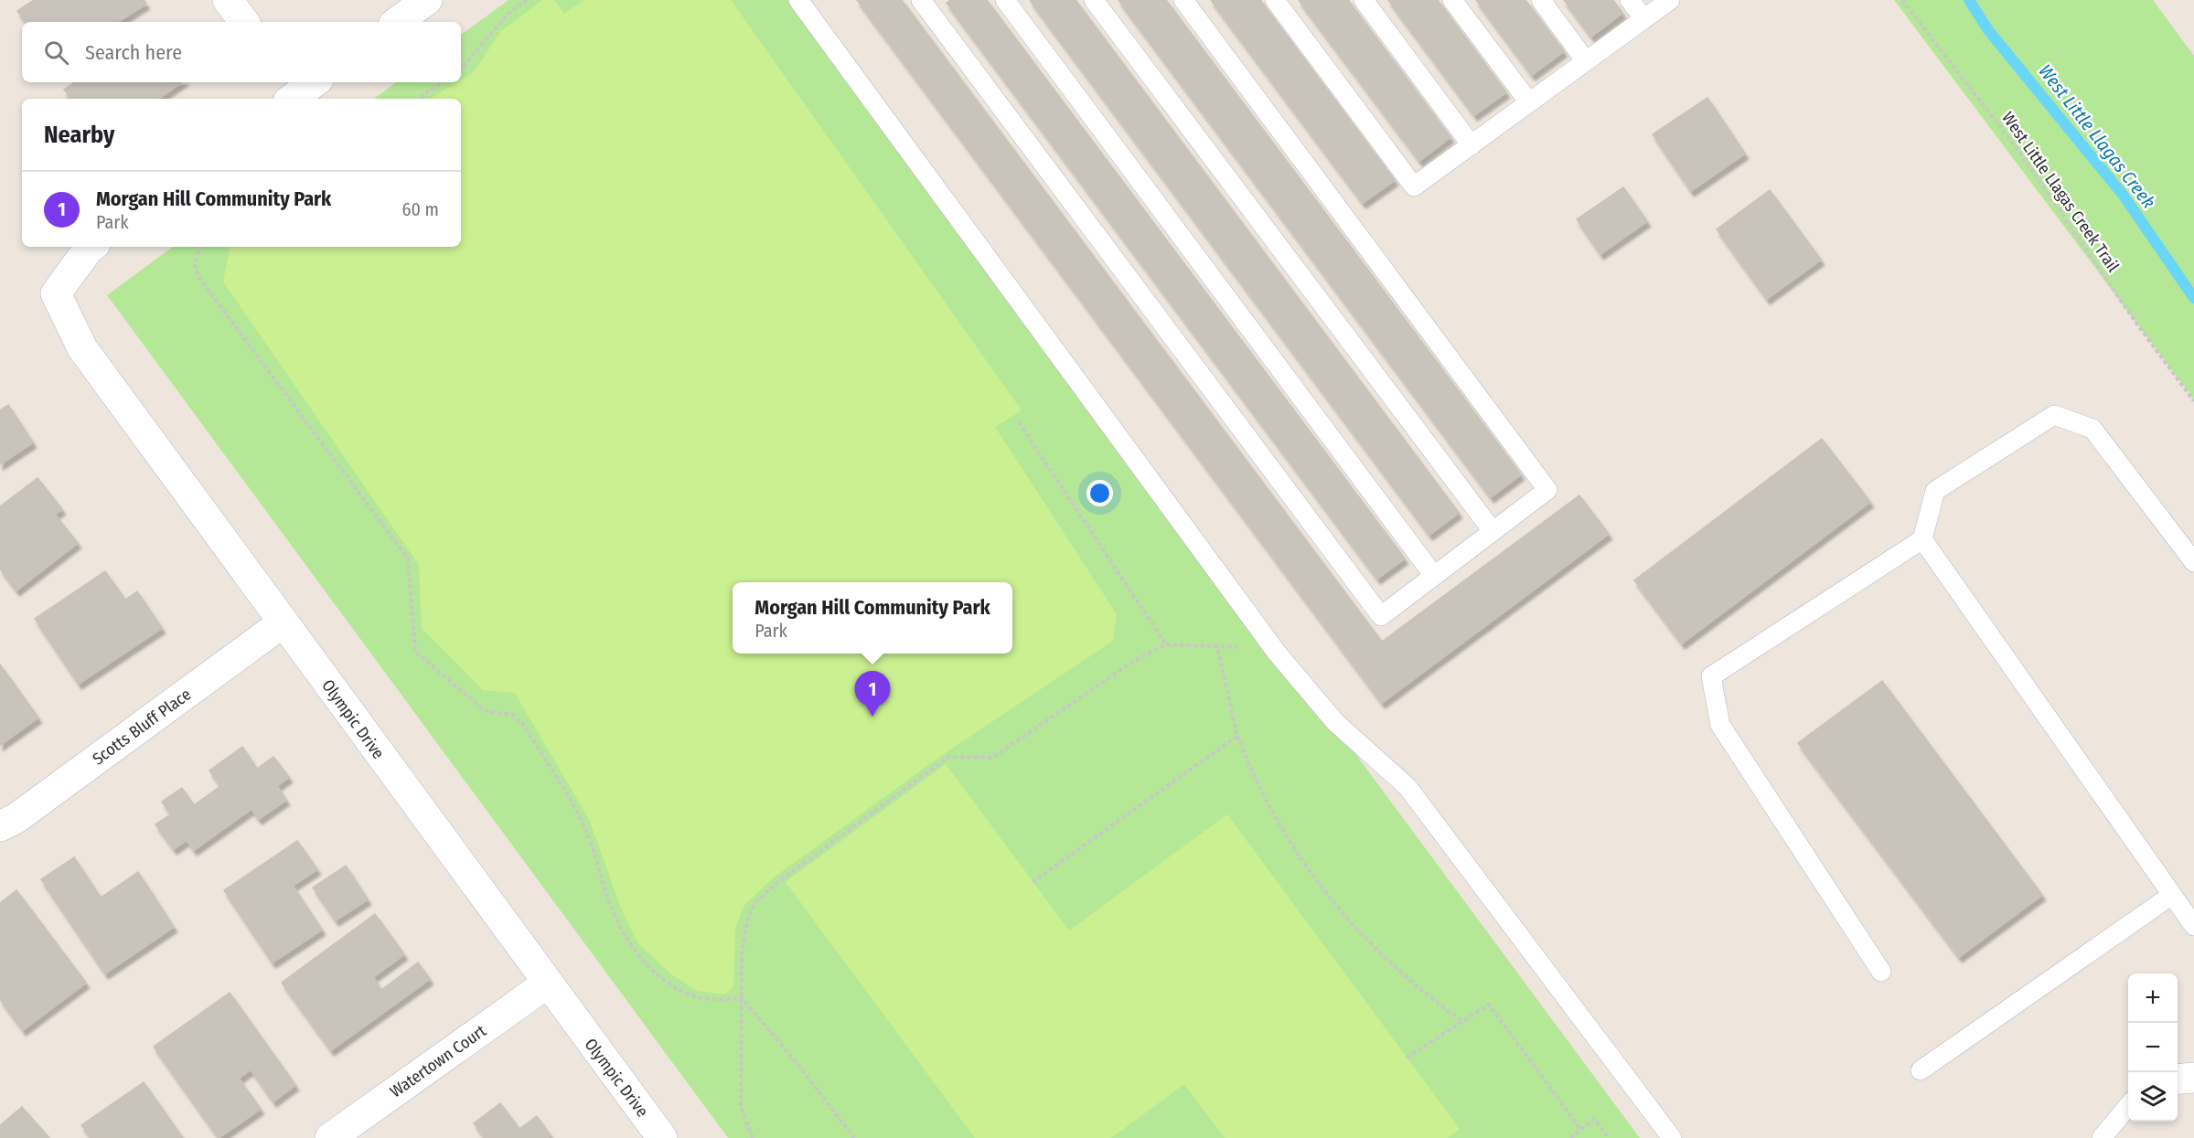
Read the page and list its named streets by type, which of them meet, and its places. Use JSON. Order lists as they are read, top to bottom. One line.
{"streets":{"street":["Olympic Drive","Scotts Bluff Place","Watertown Court"],"path":["West Little Llagas Creek Trail"]},"crossings":[["Olympic Drive","Scotts Bluff Place"],["Olympic Drive","Watertown Court"]],"water":["West Little Llagas Creek"],"page":{"search":"Search here","heading":"Nearby","list":[{"mark":"1","name":"Morgan Hill Community Park","note":"Park","value":"60 m"}],"popup":["Morgan Hill Community Park","Park"],"pins":"1","map_buttons":["+","−"]}}
